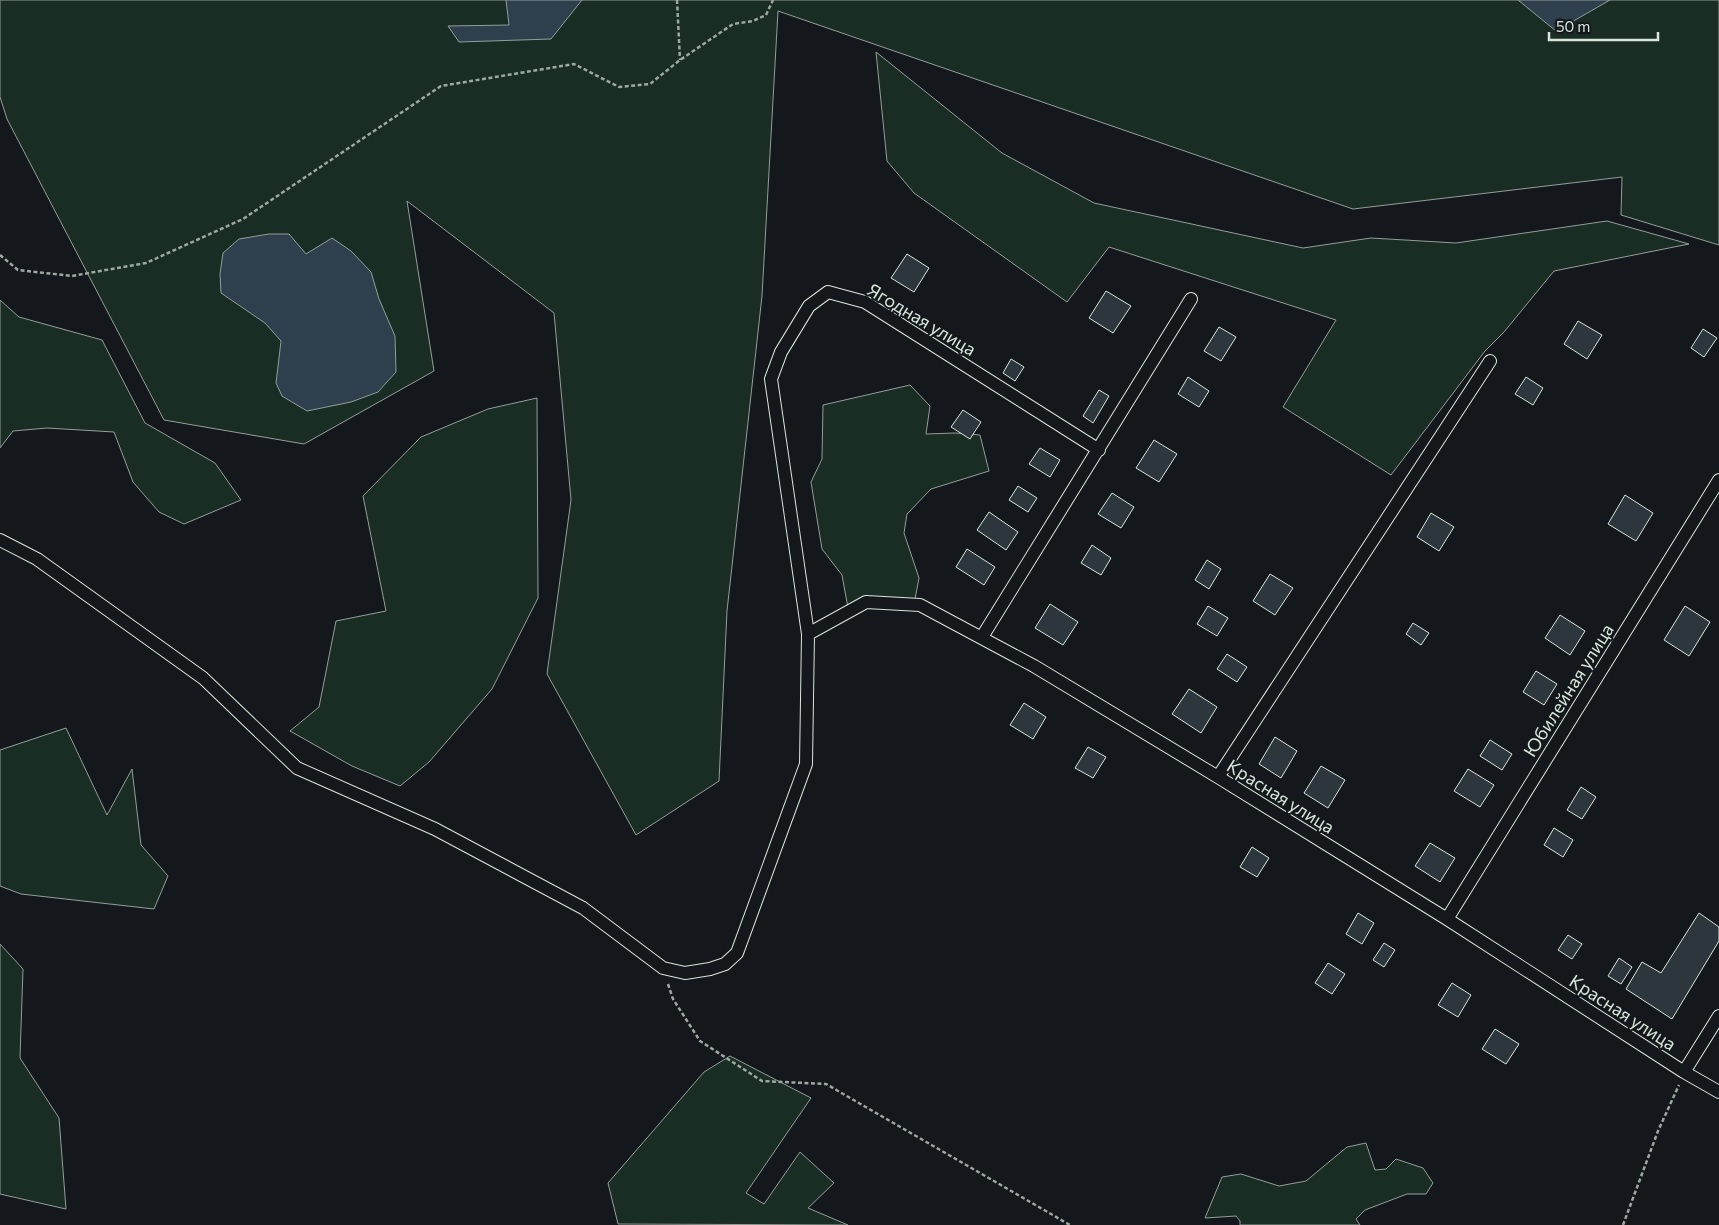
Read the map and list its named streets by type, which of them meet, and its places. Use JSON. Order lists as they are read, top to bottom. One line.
{"streets":{"street":["Ягодная улица","Юбилейная улица","Красная улица"]},"crossings":[["Ягодная улица","Красная улица"],["Юбилейная улица","Красная улица"]],"scale_bar":"50 m"}
